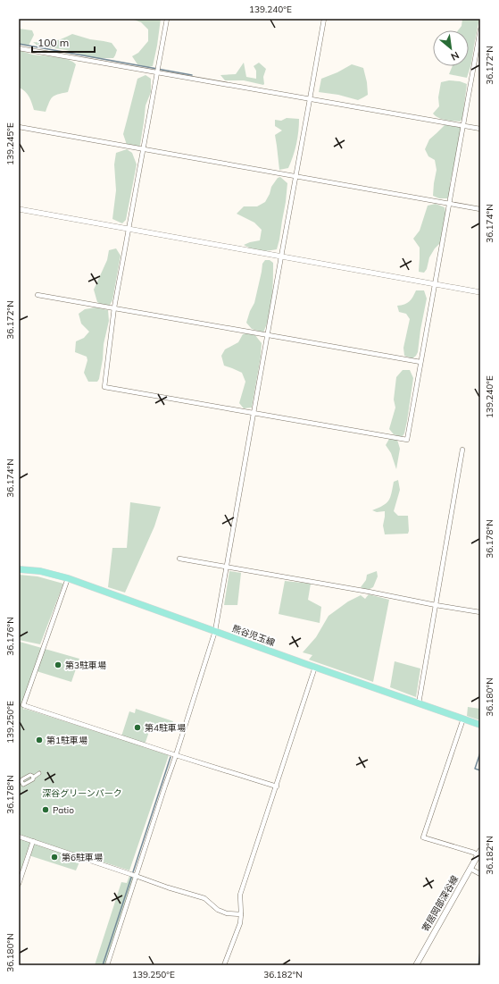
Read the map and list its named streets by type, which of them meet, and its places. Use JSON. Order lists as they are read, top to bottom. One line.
{"streets":{"main road":["熊谷児玉線","寄居岡部深谷線"]},"parks":["深谷グリーンパーク"],"places":["第3駐車場","第4駐車場","第1駐車場","Patio","第6駐車場"],"scale_bar":"100 m","north":"bottom right","coordinates":["139.240°E","36.172°N","139.245°E","36.174°N","36.178°N","36.176°N","36.180°N","139.250°E","36.182°N"]}
